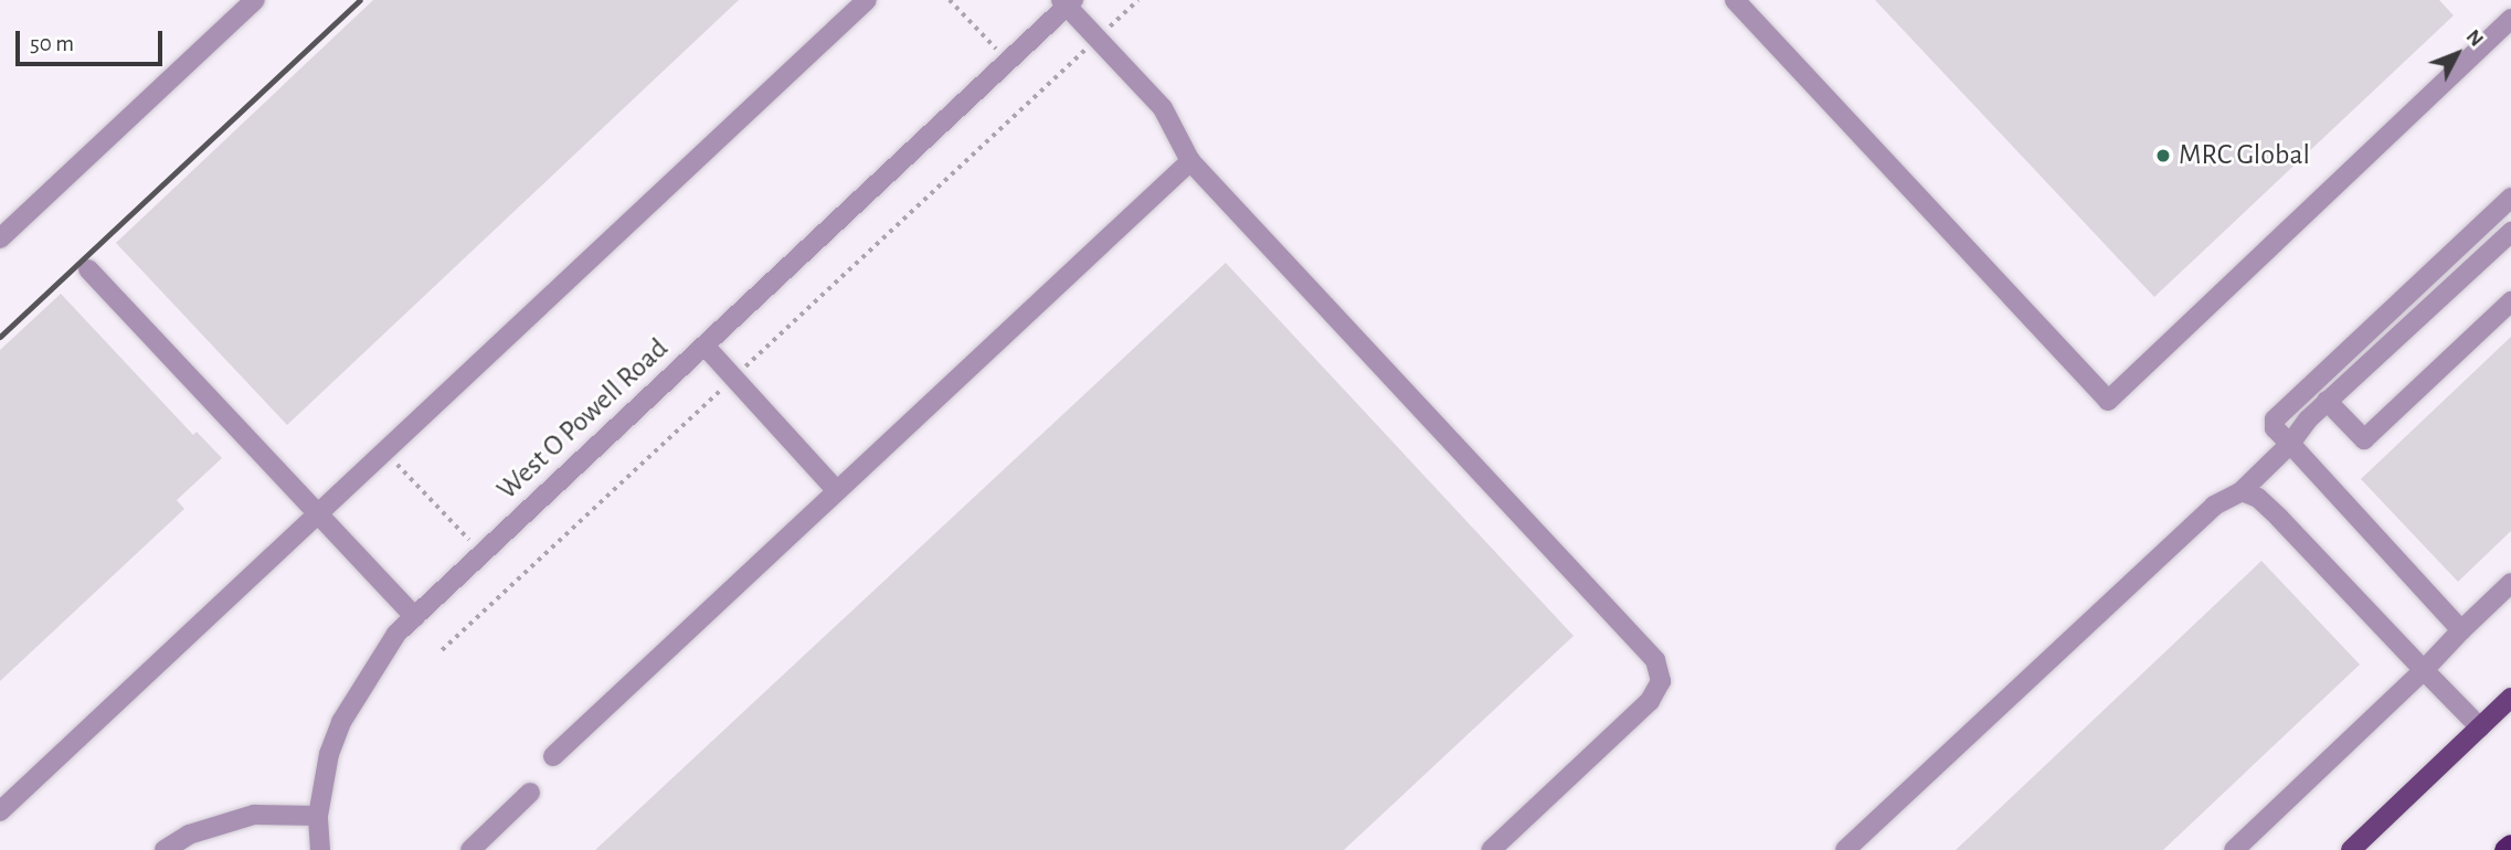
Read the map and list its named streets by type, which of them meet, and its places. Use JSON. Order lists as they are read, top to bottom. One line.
{"streets":{"street":["West O Powell Road"]},"places":["MRC Global"],"scale_bar":"50 m","north":"top right"}
